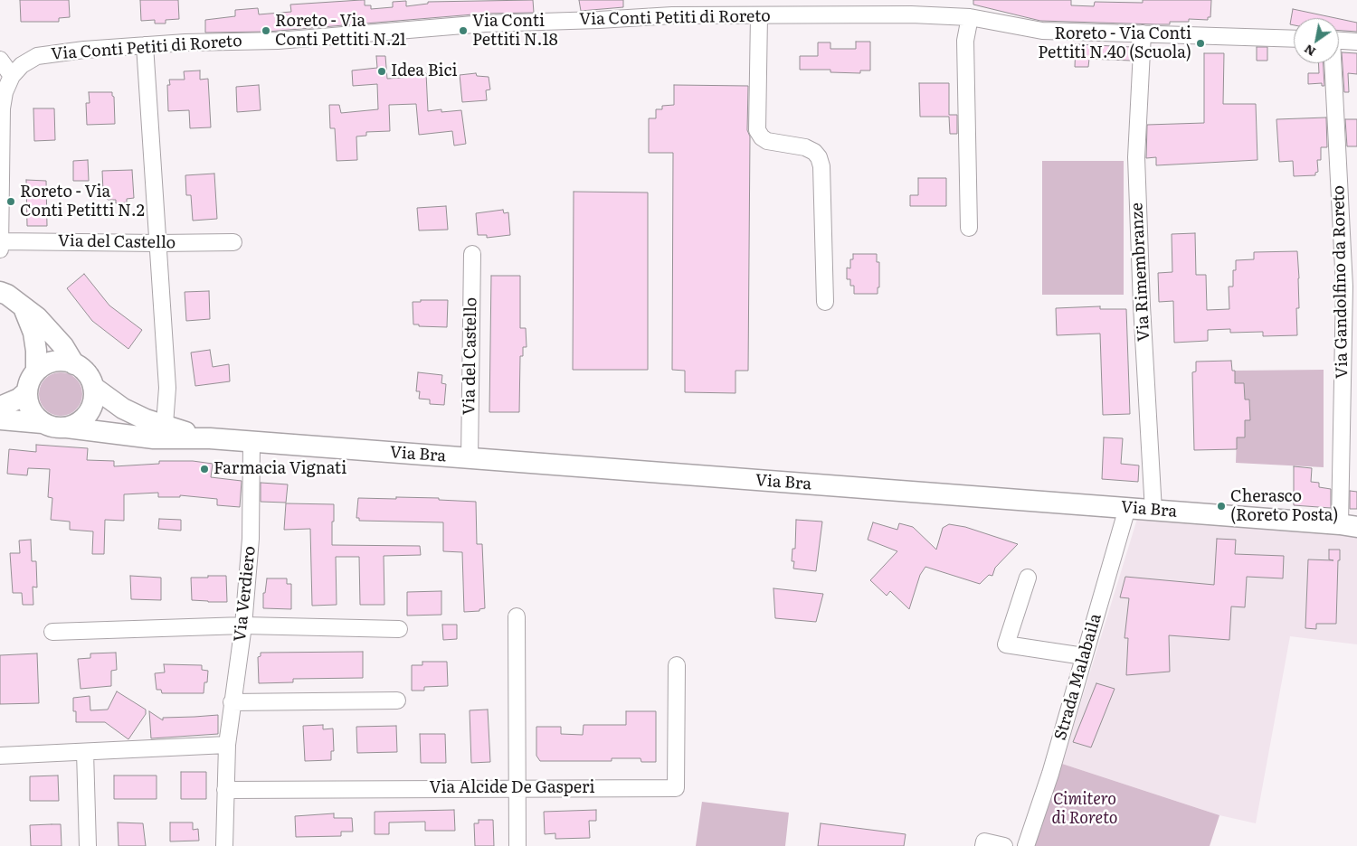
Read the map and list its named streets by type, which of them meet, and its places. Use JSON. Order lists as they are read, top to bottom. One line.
{"streets":{"main road":["Via Bra"],"street":["Via Conti Petiti di Roreto","Via del Castello","Via Rimembranze","Via Gandolfino da Roreto","Via Verdiero","Strada Malabaila","Via Alcide De Gasperi"]},"crossings":[["Via Conti Petiti di Roreto","Via del Castello"],["Via Conti Petiti di Roreto","Via Rimembranze"],["Via del Castello","Via Bra"],["Via Rimembranze","Via Bra"],["Via Gandolfino da Roreto","Via Bra"],["Via Bra","Via Verdiero"],["Via Bra","Strada Malabaila"],["Via Verdiero","Via Alcide De Gasperi"]],"parks":["Cimitero di Roreto"],"places":["Roreto - Via Conti Pettiti N.21","Via Conti Pettiti N.18","Roreto - Via Conti Pettiti N.40 (Scuola)","Idea Bici","Roreto - Via Conti Petitti N.2","Farmacia Vignati","Cherasco (Roreto Posta)"],"north":"bottom left"}
